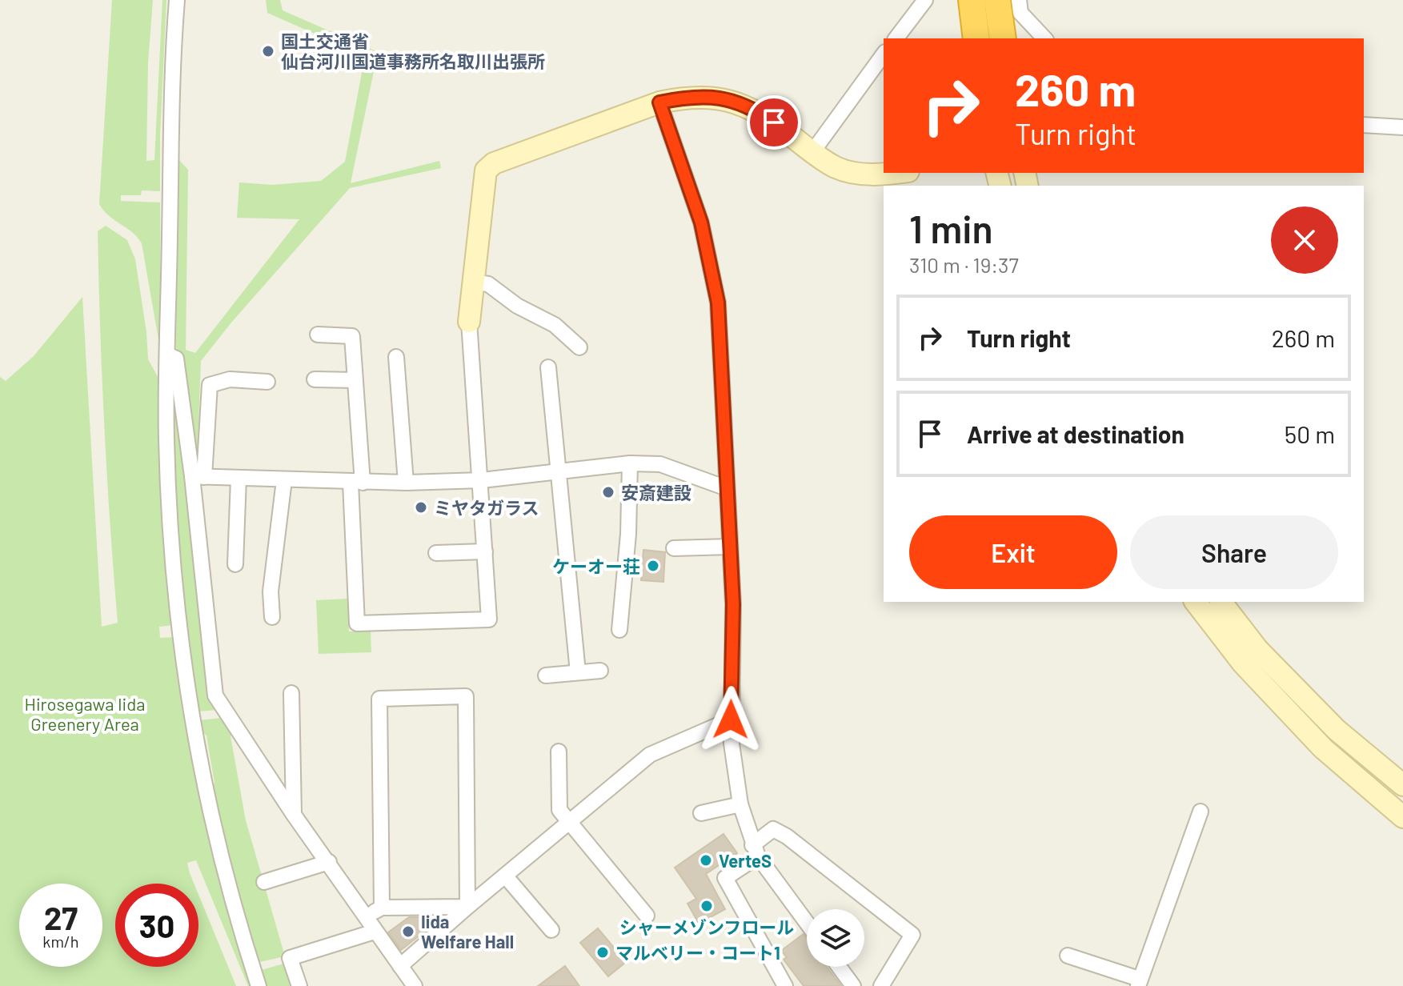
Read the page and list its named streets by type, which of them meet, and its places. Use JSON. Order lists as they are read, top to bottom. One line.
{"parks":["Hirosegawa Iida Greenery Area"],"places":["国土交通省 仙台河川国道事務所名取川出張所","安斎建設","ミヤタガラス","ケーオー荘","VerteS","シャーメゾンフロール","Iida Welfare Hall","マルベリー・コート1"],"page":{"turn":["260 m","Turn right"],"heading":["1 min","310 m · 19:37"],"list":[{"name":"Turn right","value":"260 m"},{"name":"Arrive at destination","value":"50 m"}],"buttons":["Exit","Share"],"speed":"27 km/h","limit":"30"}}
